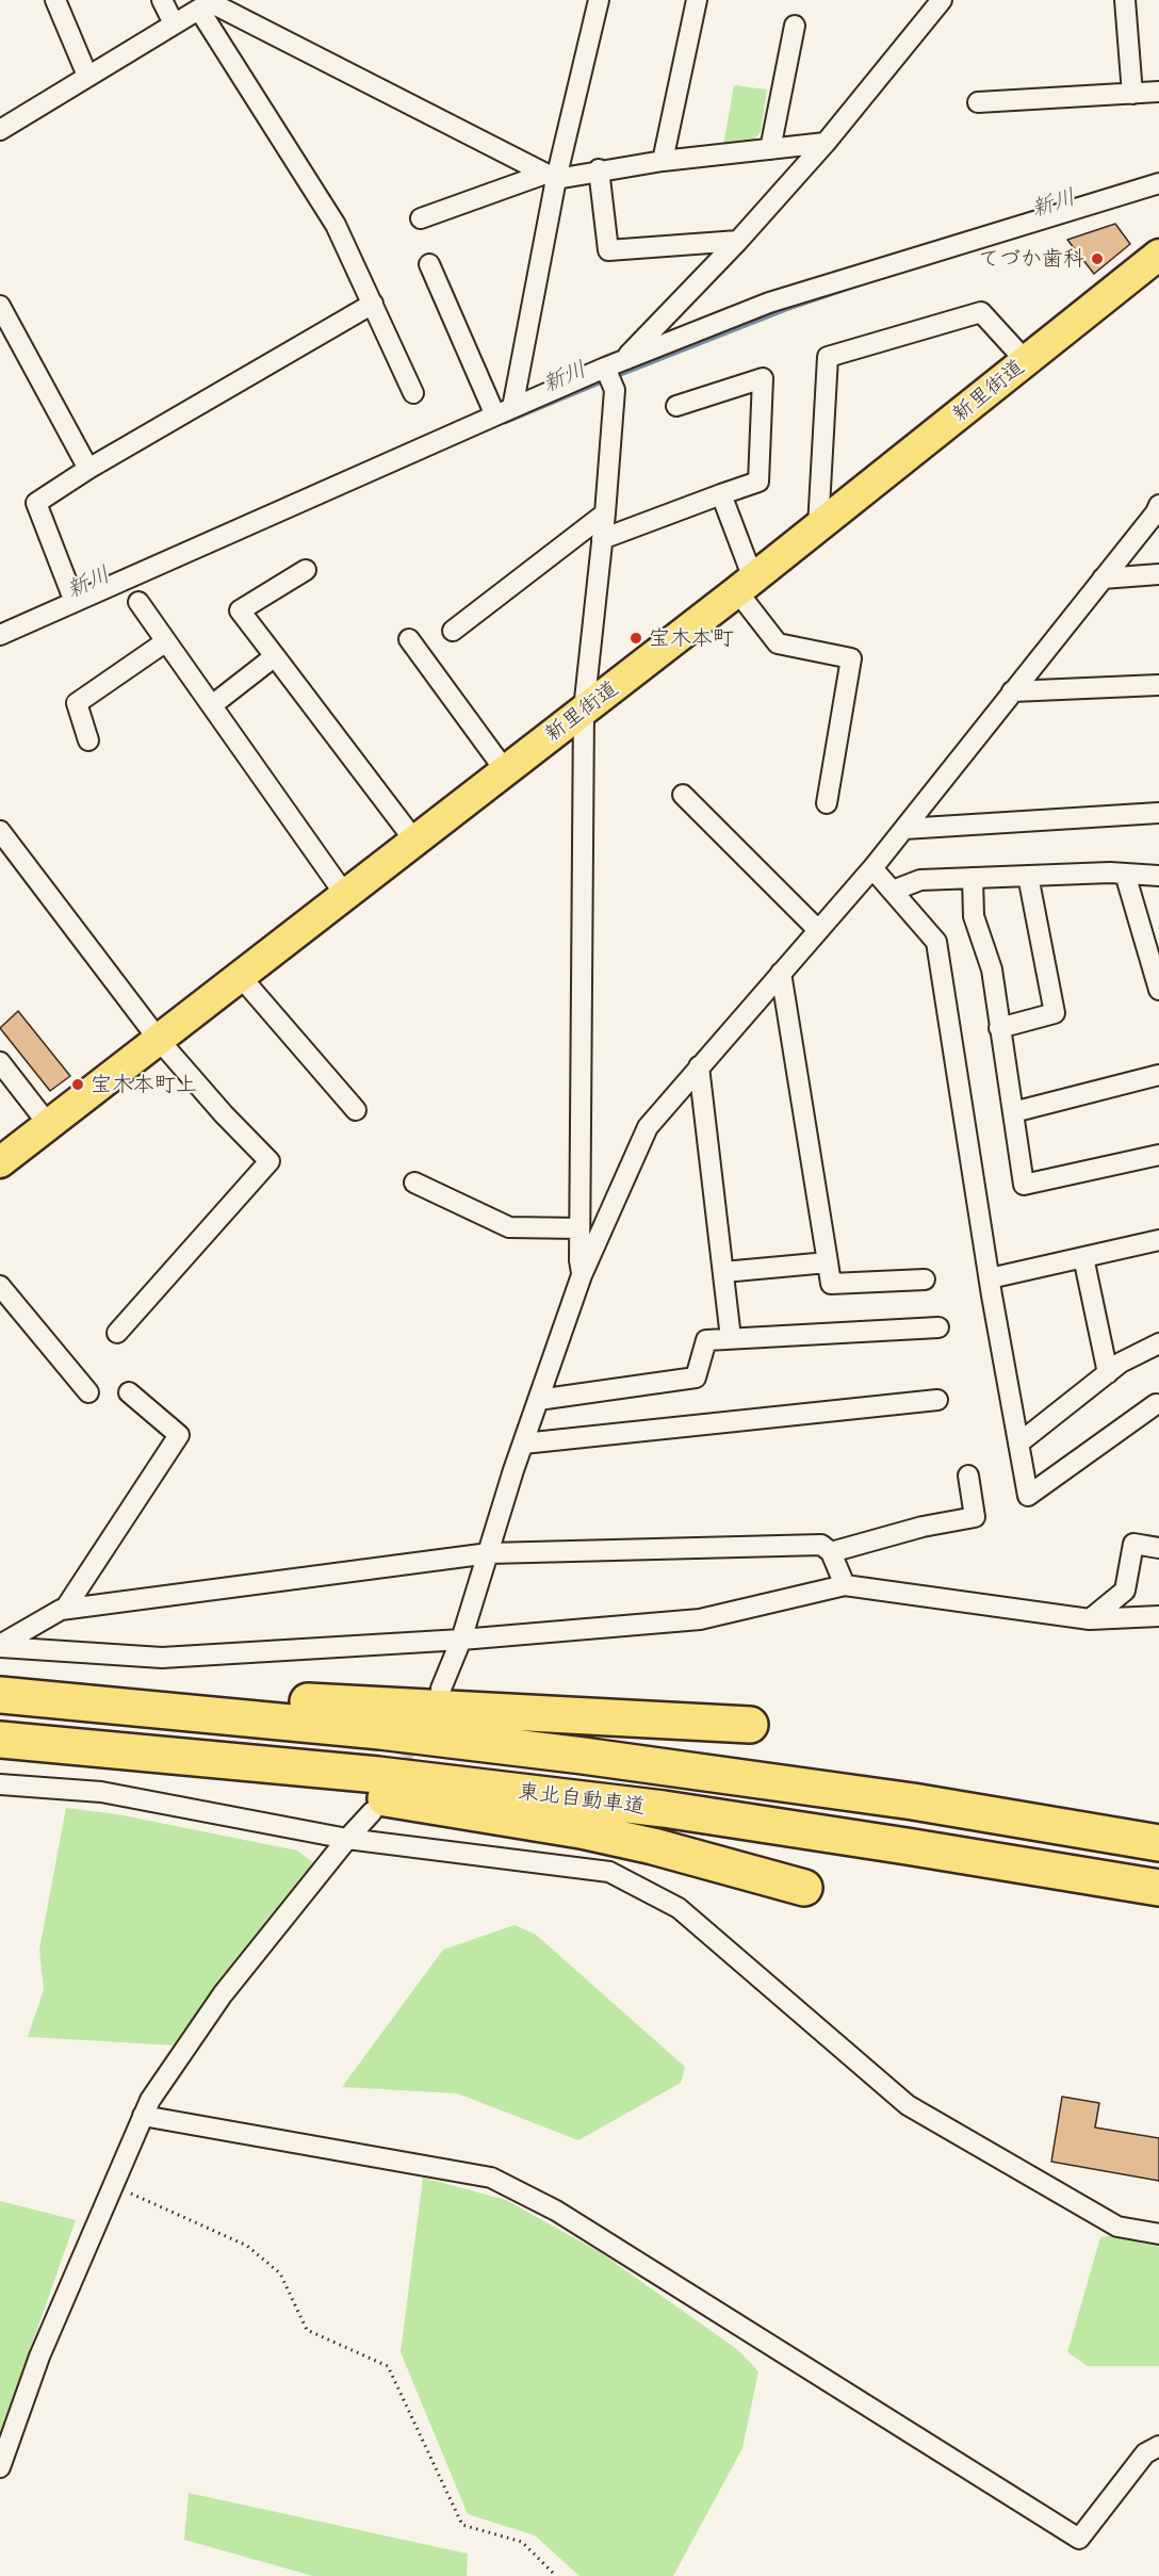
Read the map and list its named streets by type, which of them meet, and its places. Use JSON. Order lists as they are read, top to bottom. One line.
{"streets":{"highway":["東北自動車道"],"main road":["新里街道"]},"water":["新川"],"places":["てづか歯科","宝木本町","宝木本町上"]}
